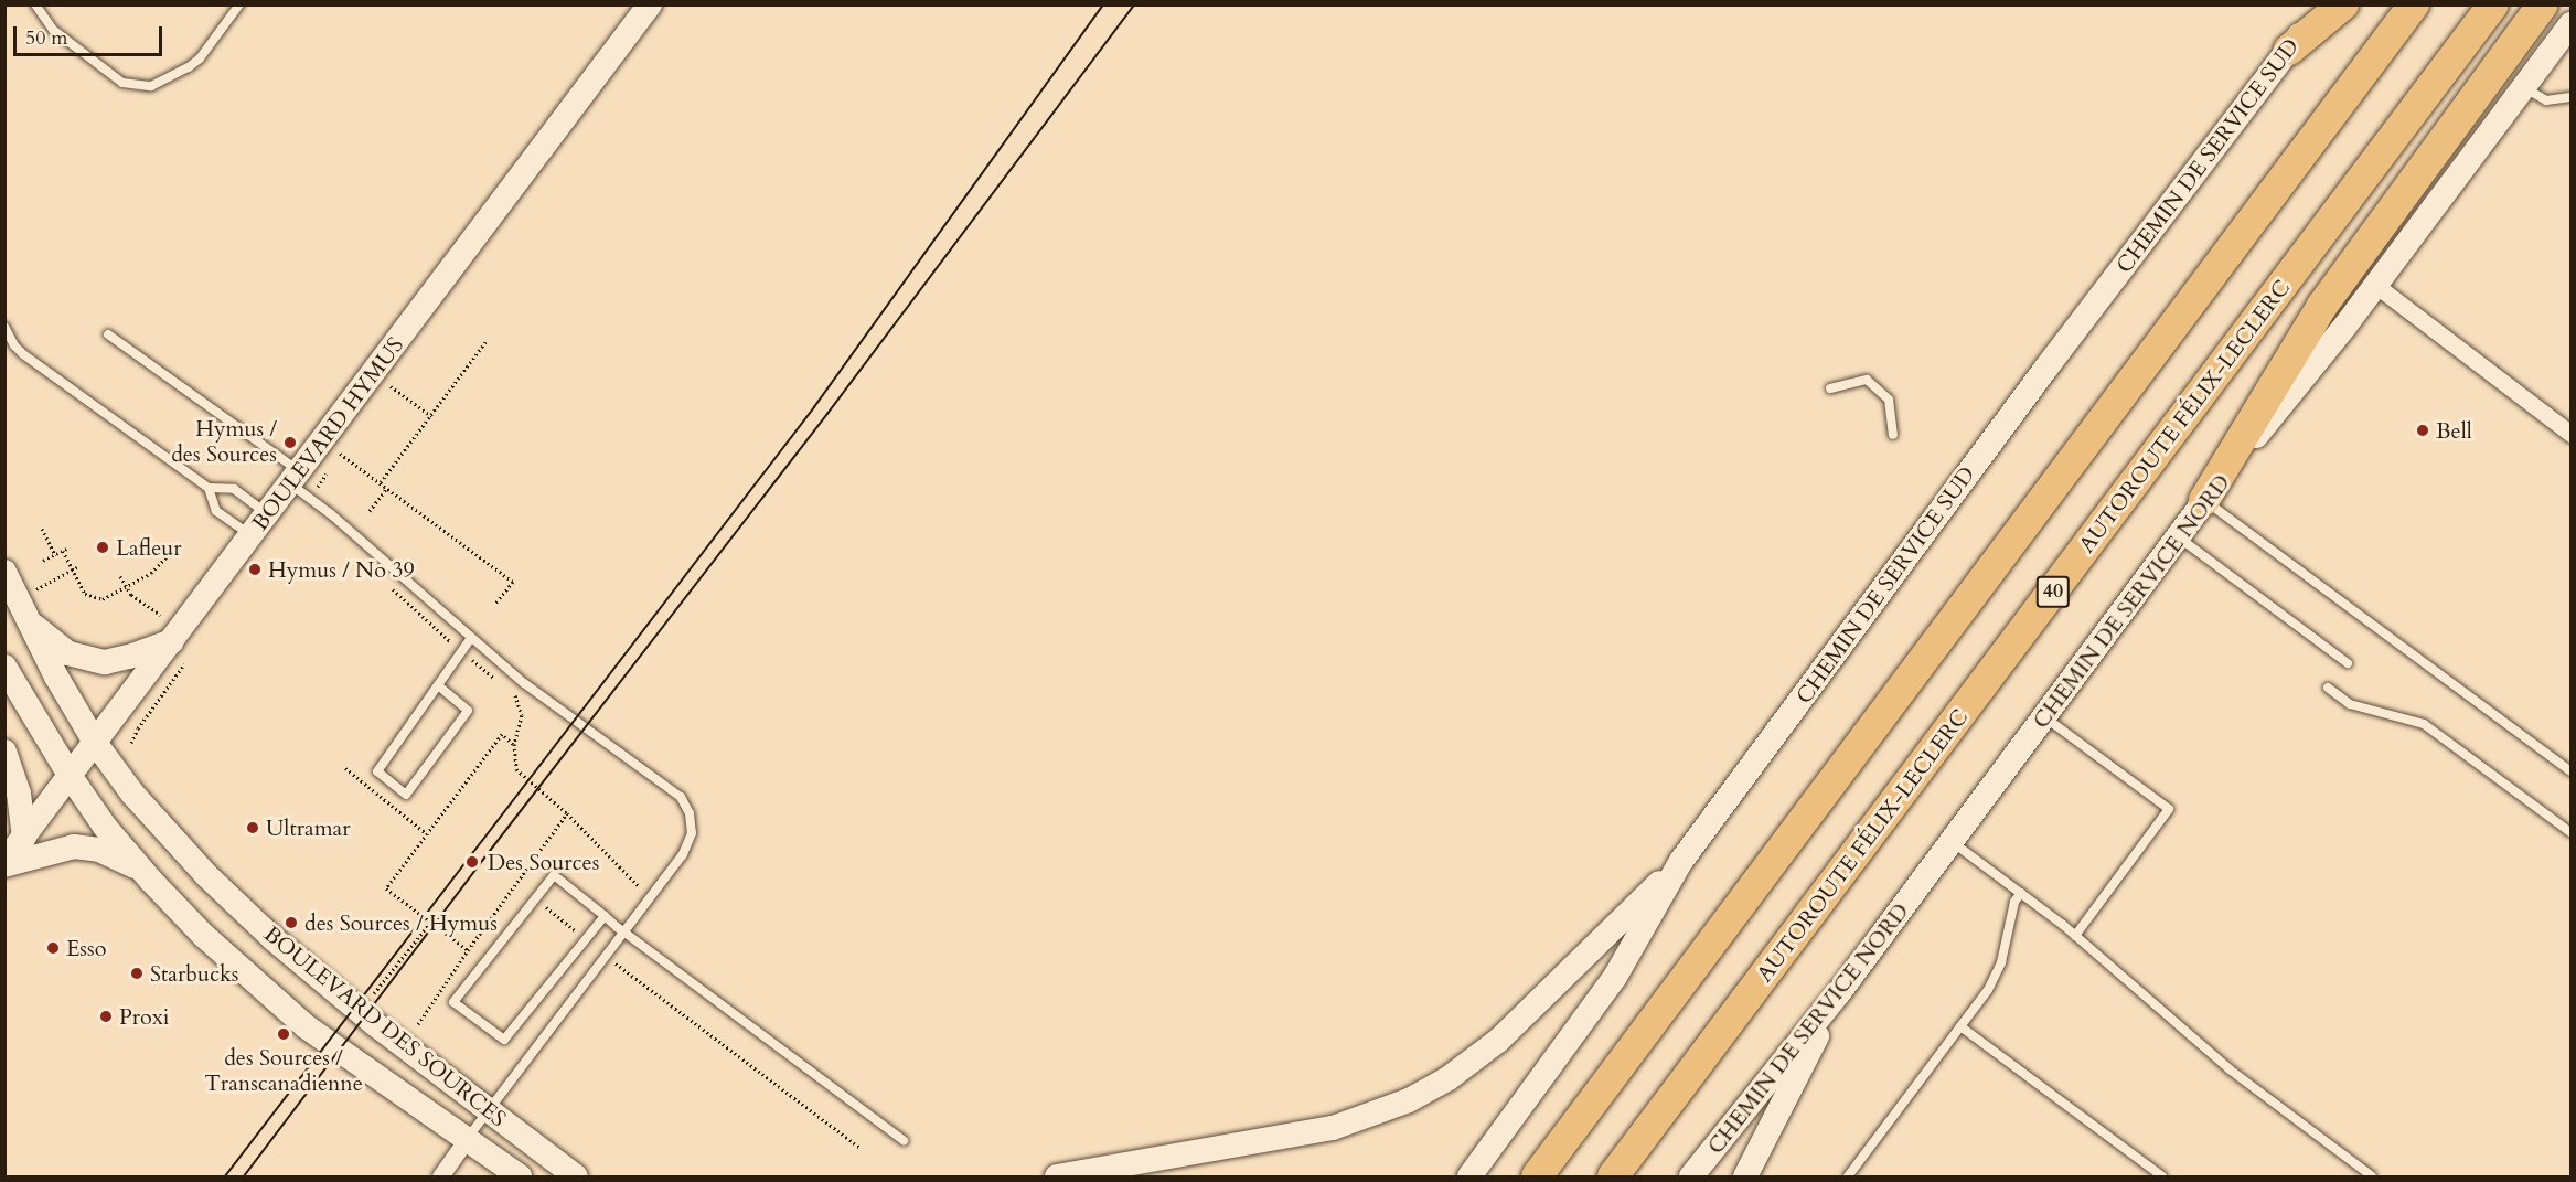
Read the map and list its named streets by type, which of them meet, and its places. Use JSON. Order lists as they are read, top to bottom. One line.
{"streets":{"highway":["AUTOROUTE FÉLIX-LECLERC","40"],"main road":["CHEMIN DE SERVICE SUD","BOULEVARD HYMUS","CHEMIN DE SERVICE NORD","BOULEVARD DES SOURCES"]},"crossings":[["BOULEVARD HYMUS","BOULEVARD DES SOURCES"]],"places":["Bell","Hymus / des Sources","Lafleur","Hymus / No 39","Ultramar","Des Sources","des Sources / Hymus","Esso","Starbucks","Proxi","des Sources / Transcanadienne"],"scale_bar":"50 m"}
